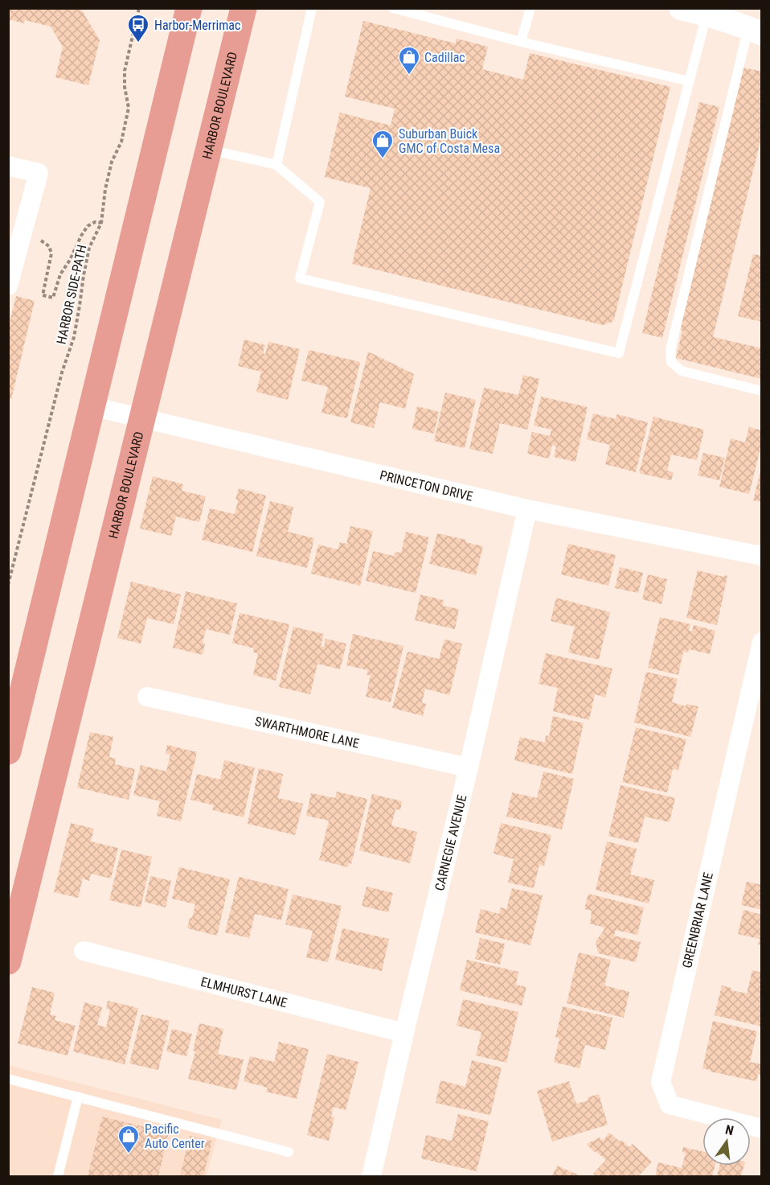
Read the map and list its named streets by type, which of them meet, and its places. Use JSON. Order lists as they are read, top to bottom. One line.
{"streets":{"main road":["HARBOR BOULEVARD"],"street":["PRINCETON DRIVE","SWARTHMORE LANE","CARNEGIE AVENUE","GREENBRIAR LANE","ELMHURST LANE"],"path":["HARBOR SIDE-PATH"]},"crossings":[["HARBOR BOULEVARD","PRINCETON DRIVE"],["PRINCETON DRIVE","CARNEGIE AVENUE"],["SWARTHMORE LANE","CARNEGIE AVENUE"],["CARNEGIE AVENUE","ELMHURST LANE"]],"places":{"bus stop":["Harbor-Merrimac"],"shop":["Cadillac","Suburban Buick GMC of Costa Mesa","Pacific Auto Center"]},"north":"top"}
